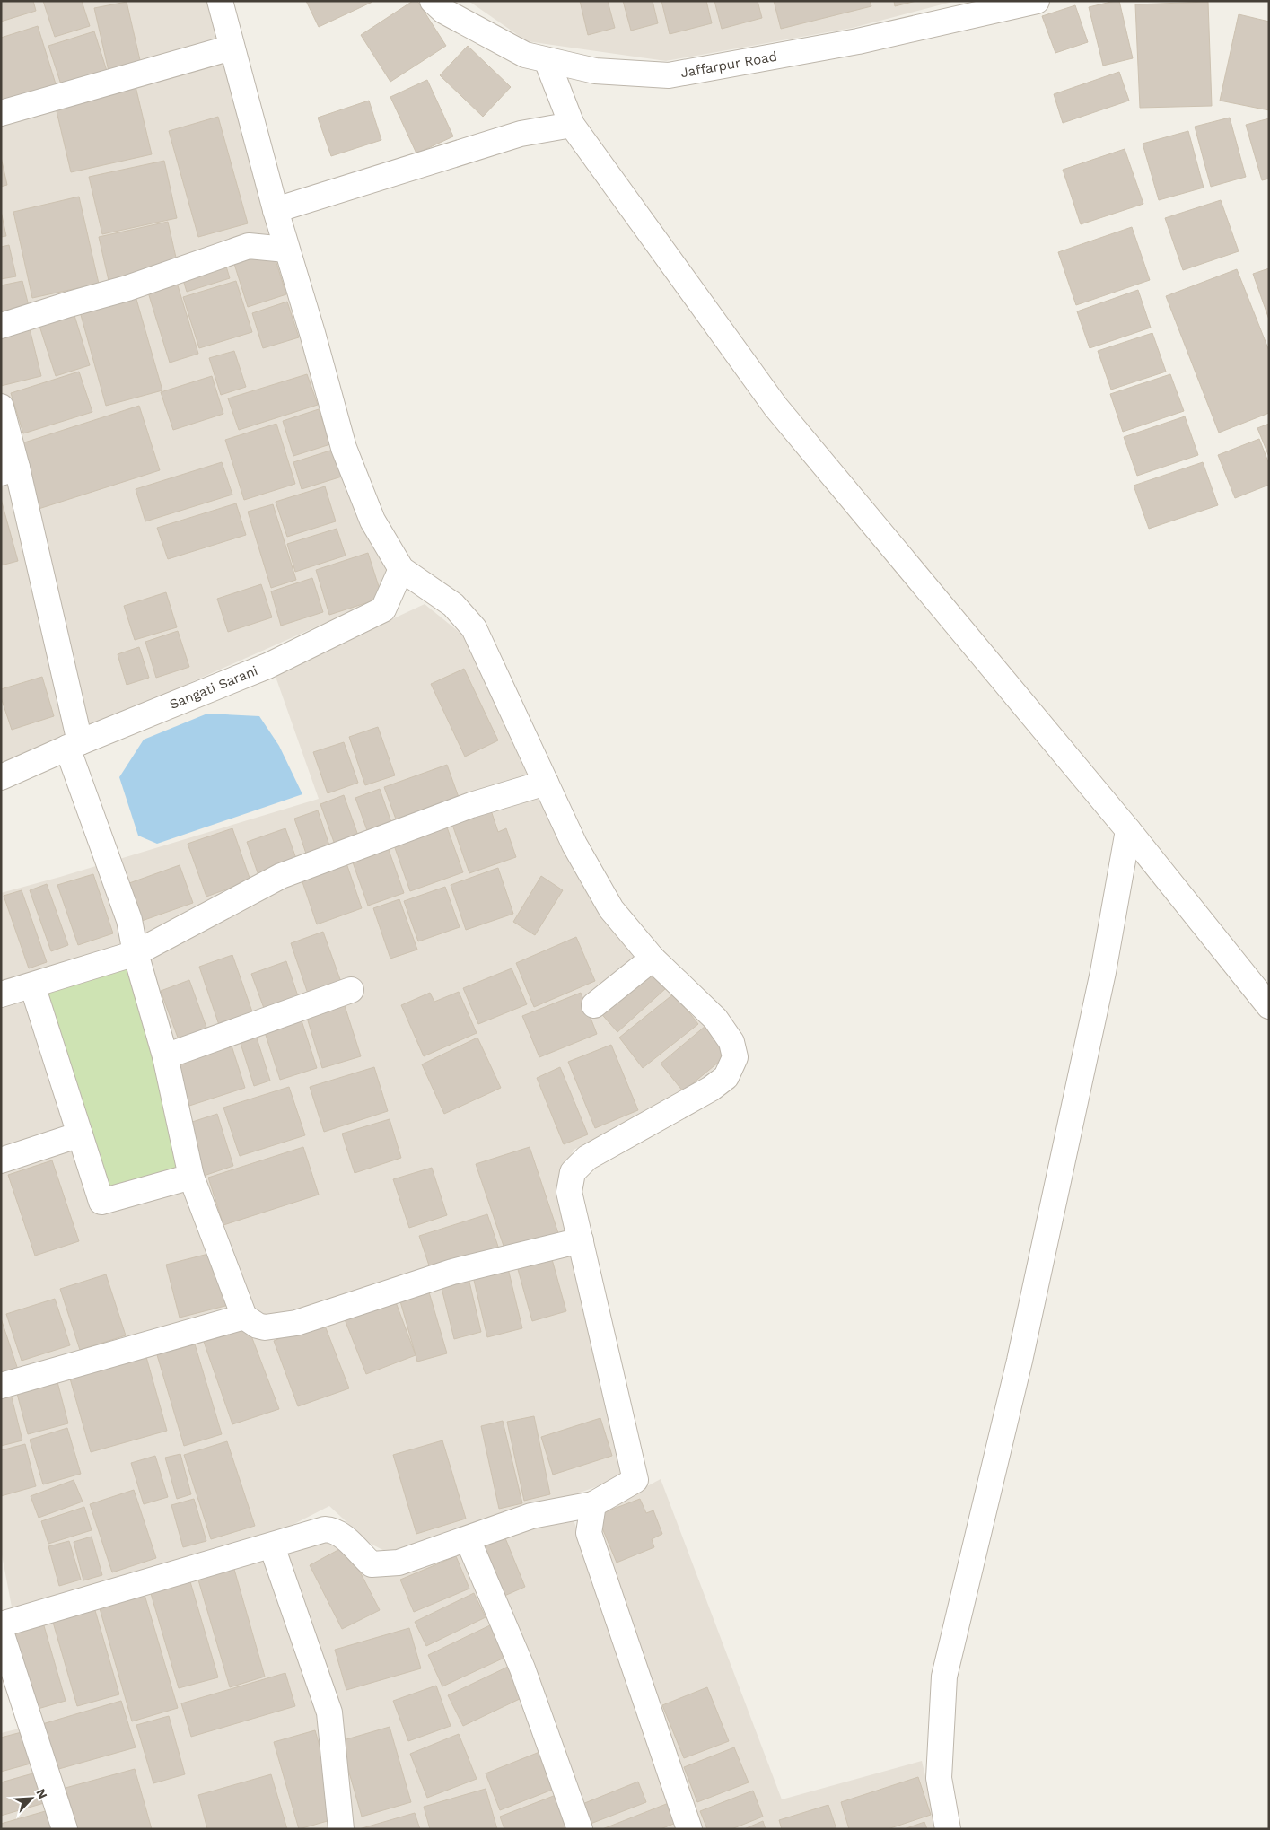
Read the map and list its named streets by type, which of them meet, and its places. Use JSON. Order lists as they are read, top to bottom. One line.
{"streets":{"street":["Jaffarpur Road","Sangati Sarani"]},"north":"top right"}
